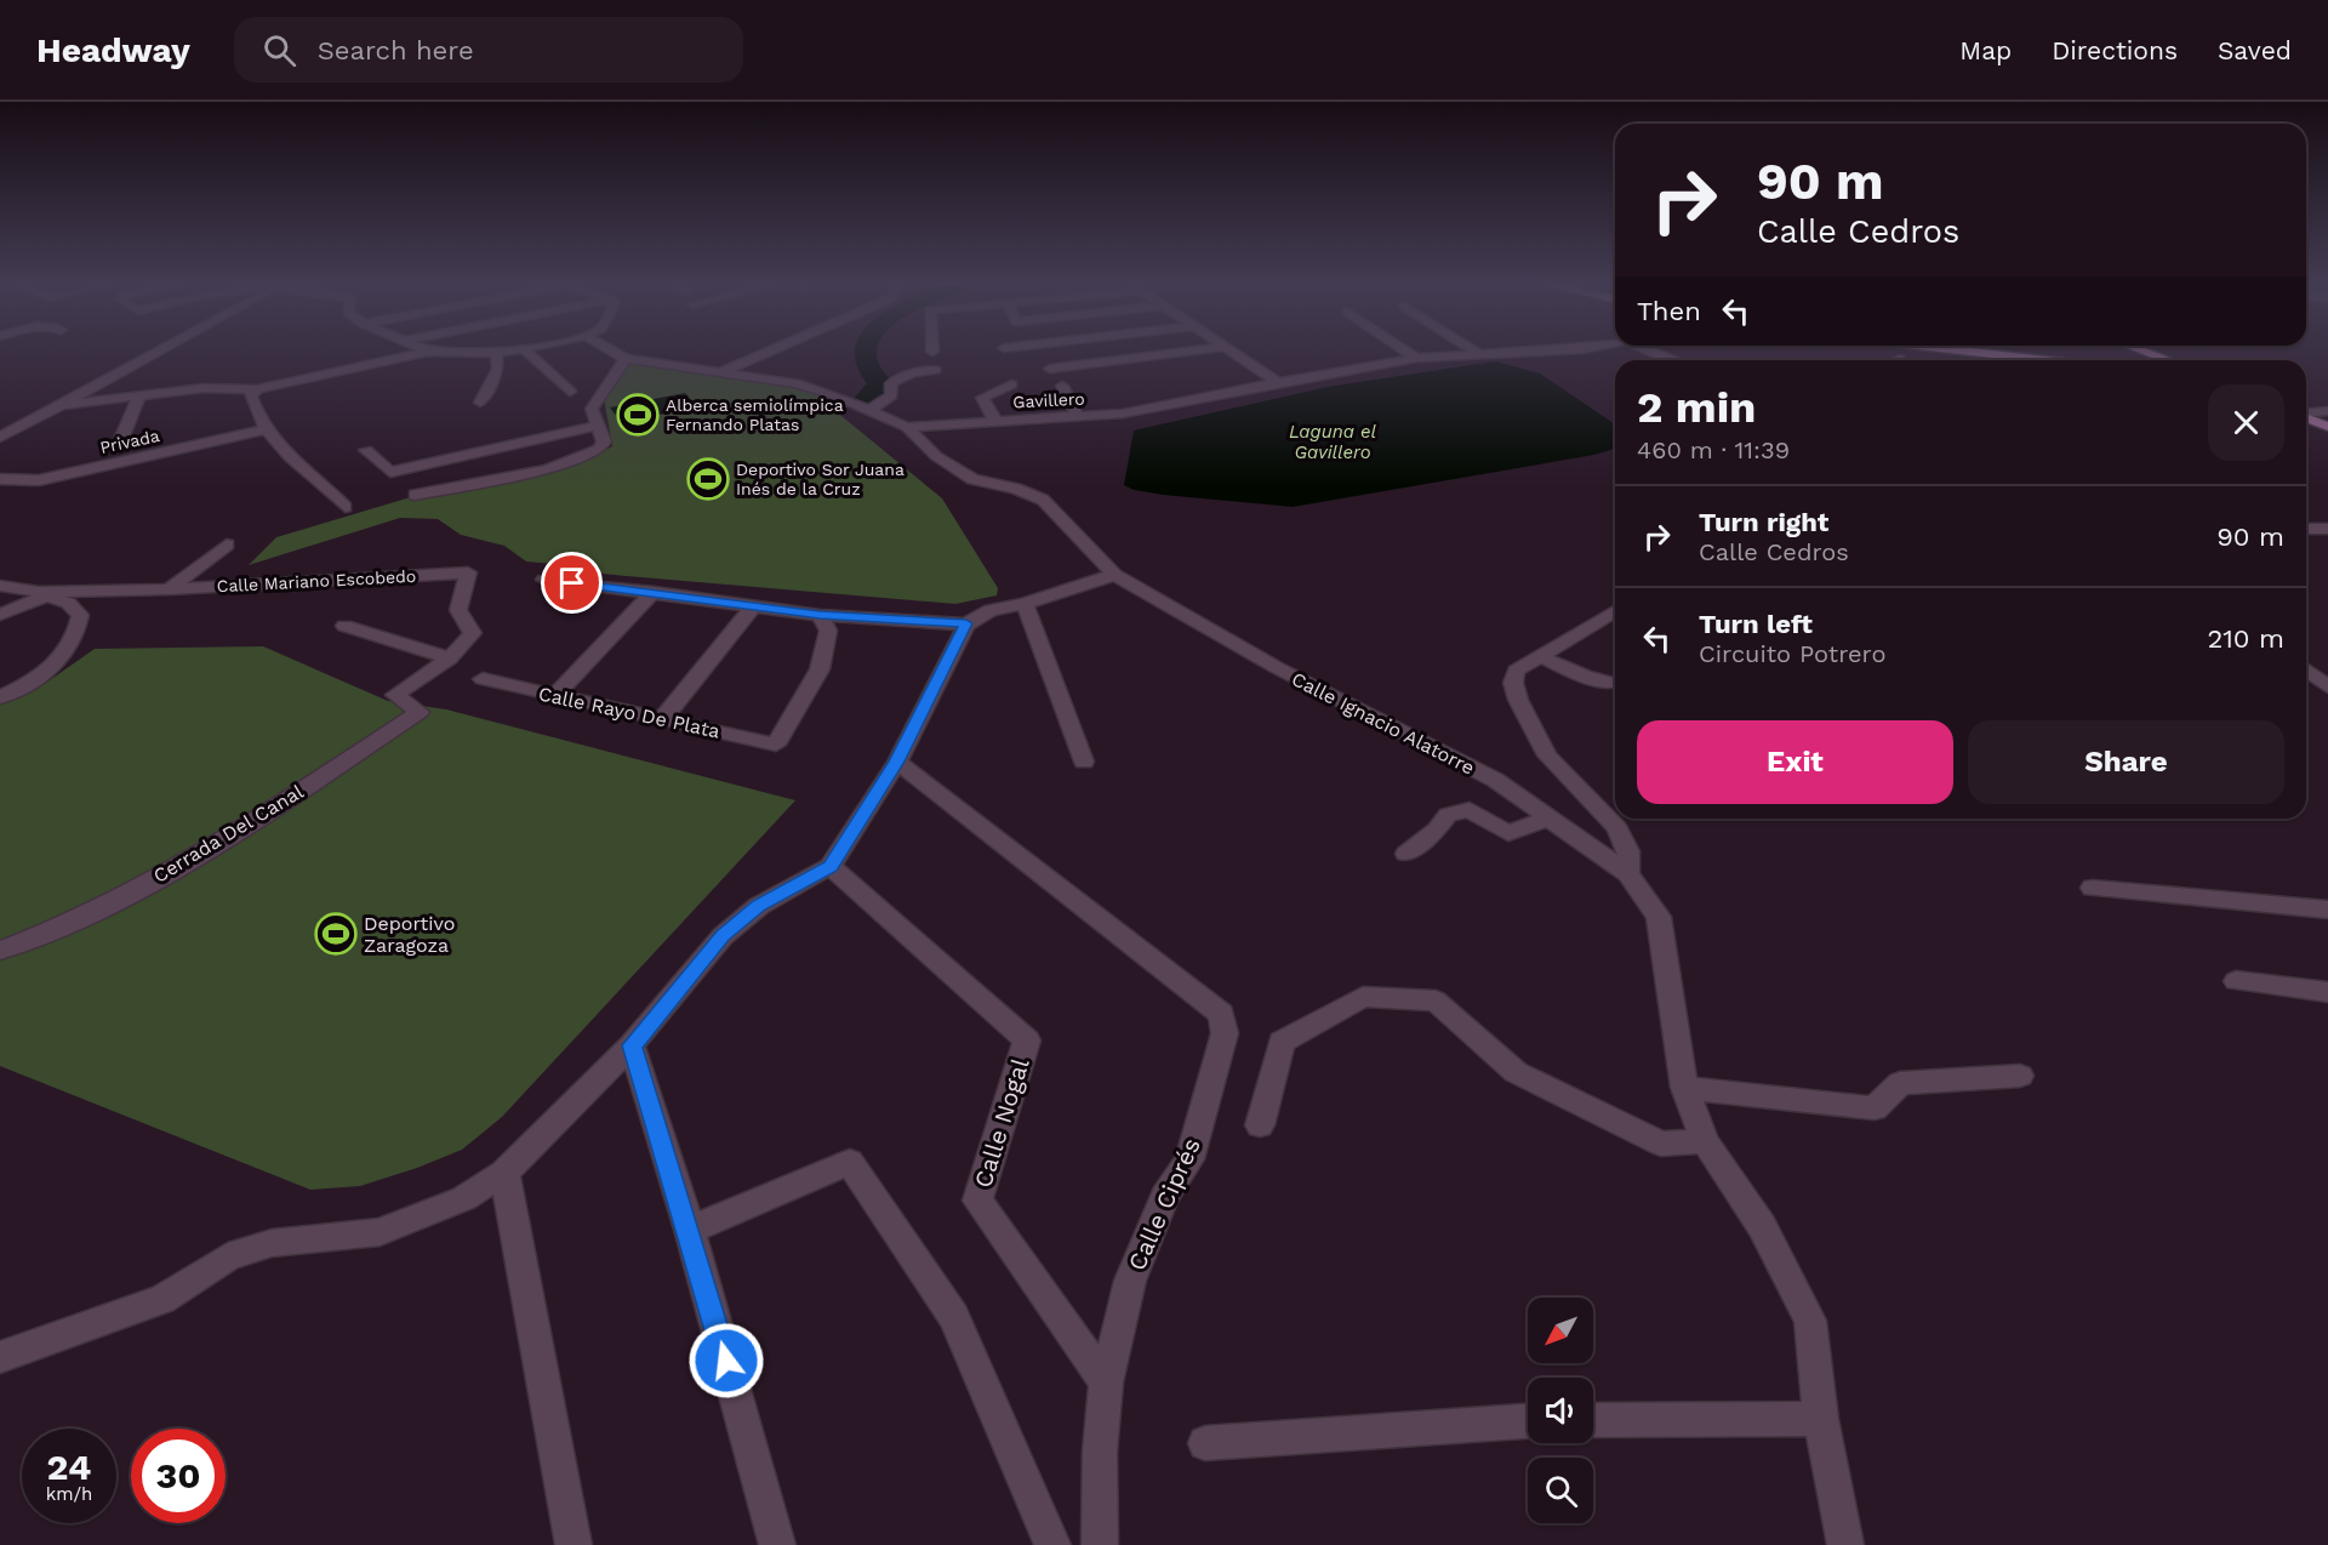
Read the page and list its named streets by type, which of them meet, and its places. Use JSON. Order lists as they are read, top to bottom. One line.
{"streets":{"street":["Gavillero","Privada","Calle Mariano Escobedo","Calle Rayo De Plata","Calle Ignacio Alatorre","Cerrada Del Canal","Calle Nogal","Calle Ciprés"]},"crossings":[["Gavillero","Calle Ignacio Alatorre"],["Calle Mariano Escobedo","Cerrada Del Canal"],["Calle Nogal","Calle Ciprés"]],"water":["Laguna el Gavillero"],"places":{"sports":["Alberca semiolímpica Fernando Platas","Deportivo Sor Juana Inés de la Cruz","Deportivo Zaragoza"]},"north":"bottom left","page":{"header":"Headway","search":"Search here","nav":["Map","Directions","Saved"],"turn":["90 m","Calle Cedros"],"then":"Then","heading":["2 min","460 m · 11:39"],"list":[{"name":"Turn right","note":"Calle Cedros","value":"90 m"},{"name":"Turn left","note":"Circuito Potrero","value":"210 m"}],"buttons":["Exit","Share"],"speed":"24 km/h","limit":"30"}}
